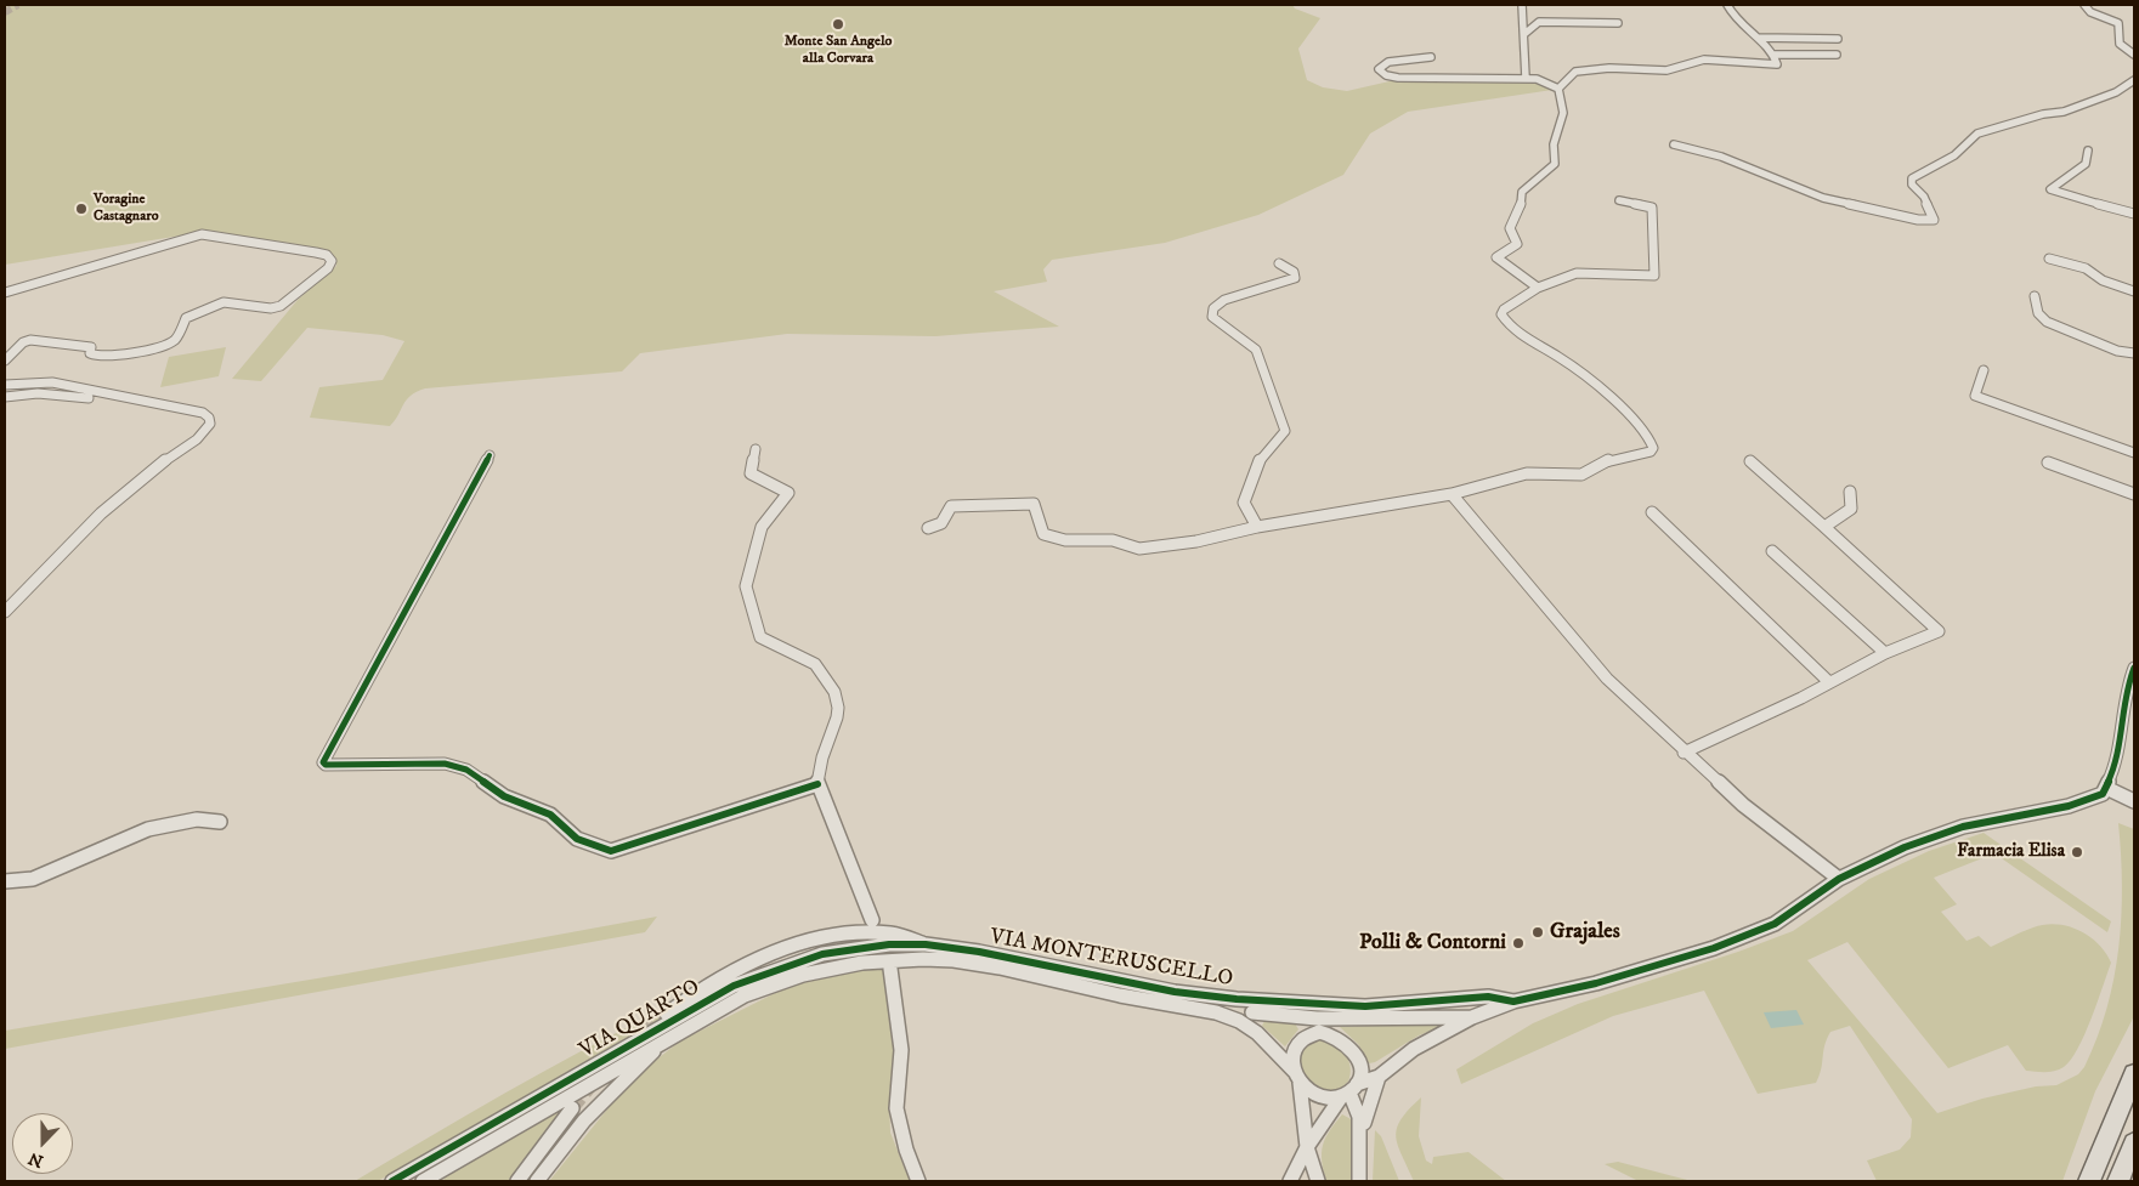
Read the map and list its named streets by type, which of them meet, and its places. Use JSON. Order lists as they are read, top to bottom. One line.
{"streets":{"street":["VIA MONTERUSCELLO","VIA QUARTO"]},"crossings":[["VIA MONTERUSCELLO","VIA QUARTO"]],"places":["Monte San Angelo alla Corvara","Voragine Castagnaro","Farmacia Elisa","Grajales","Polli & Contorni"],"north":"bottom"}
